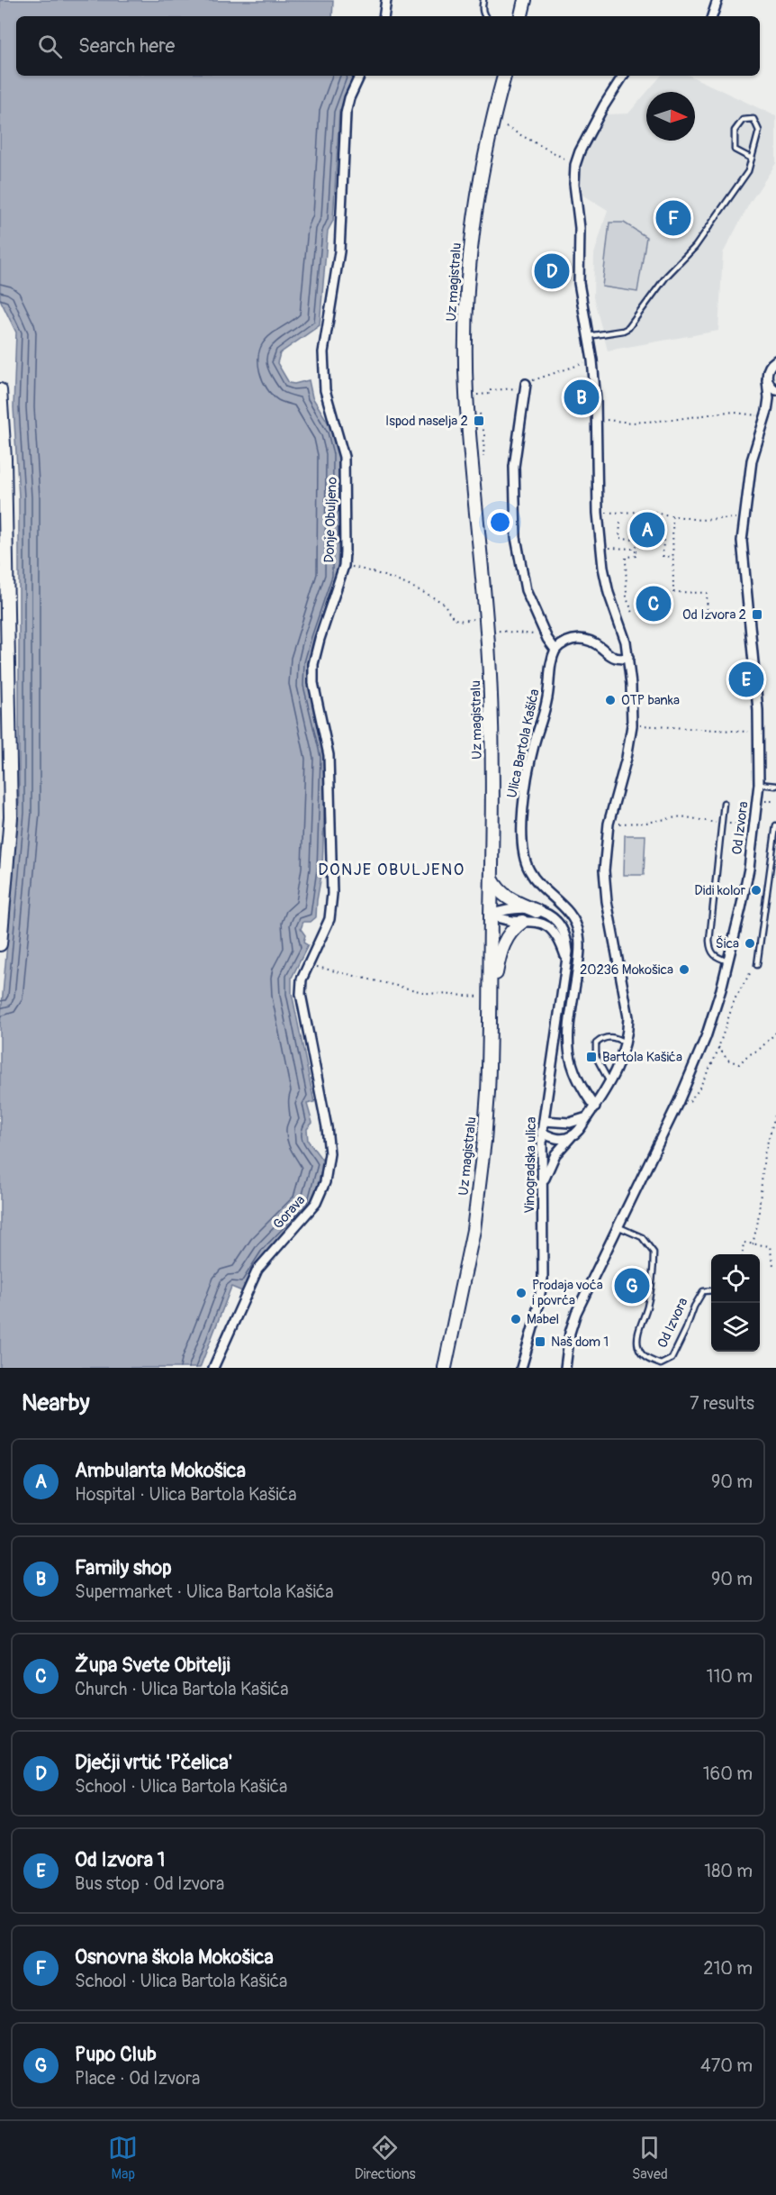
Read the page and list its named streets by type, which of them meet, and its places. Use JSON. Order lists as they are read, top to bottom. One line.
{"streets":{"main road":["Uz magistralu"],"street":["Donje Obuljeno","Ulica Bartola Kašića","Od Izvora","Vinogradska ulica","Gorava"]},"crossings":[["Uz magistralu","Vinogradska ulica"],["Donje Obuljeno","Gorava"]],"districts":["DONJE OBULJENO"],"places":{"transit":["Ispod naselja 2","Od Izvora 2","Bartola Kašića","Naš dom 1"],"other":["OTP banka","Didi kolor","Šica","20236 Mokošica","Prodaja voća i povrća","Mabel"]},"north":"right","page":{"search":"Search here","pins":["F","D","B","A","C","E","G"],"heading":["Nearby","7 results"],"list":[{"mark":"A","name":"Ambulanta Mokošica","note":"Hospital · Ulica Bartola Kašića","value":"90 m"},{"mark":"B","name":"Family shop","note":"Supermarket · Ulica Bartola Kašića","value":"90 m"},{"mark":"C","name":"Župa Svete Obitelji","note":"Church · Ulica Bartola Kašića","value":"110 m"},{"mark":"D","name":"Dječji vrtić 'Pčelica'","note":"School · Ulica Bartola Kašića","value":"160 m"},{"mark":"E","name":"Od Izvora 1","note":"Bus stop · Od Izvora","value":"180 m"},{"mark":"F","name":"Osnovna škola Mokošica","note":"School · Ulica Bartola Kašića","value":"210 m"},{"mark":"G","name":"Pupo Club","note":"Place · Od Izvora","value":"470 m"}],"nav":["Map","Directions","Saved"]}}
